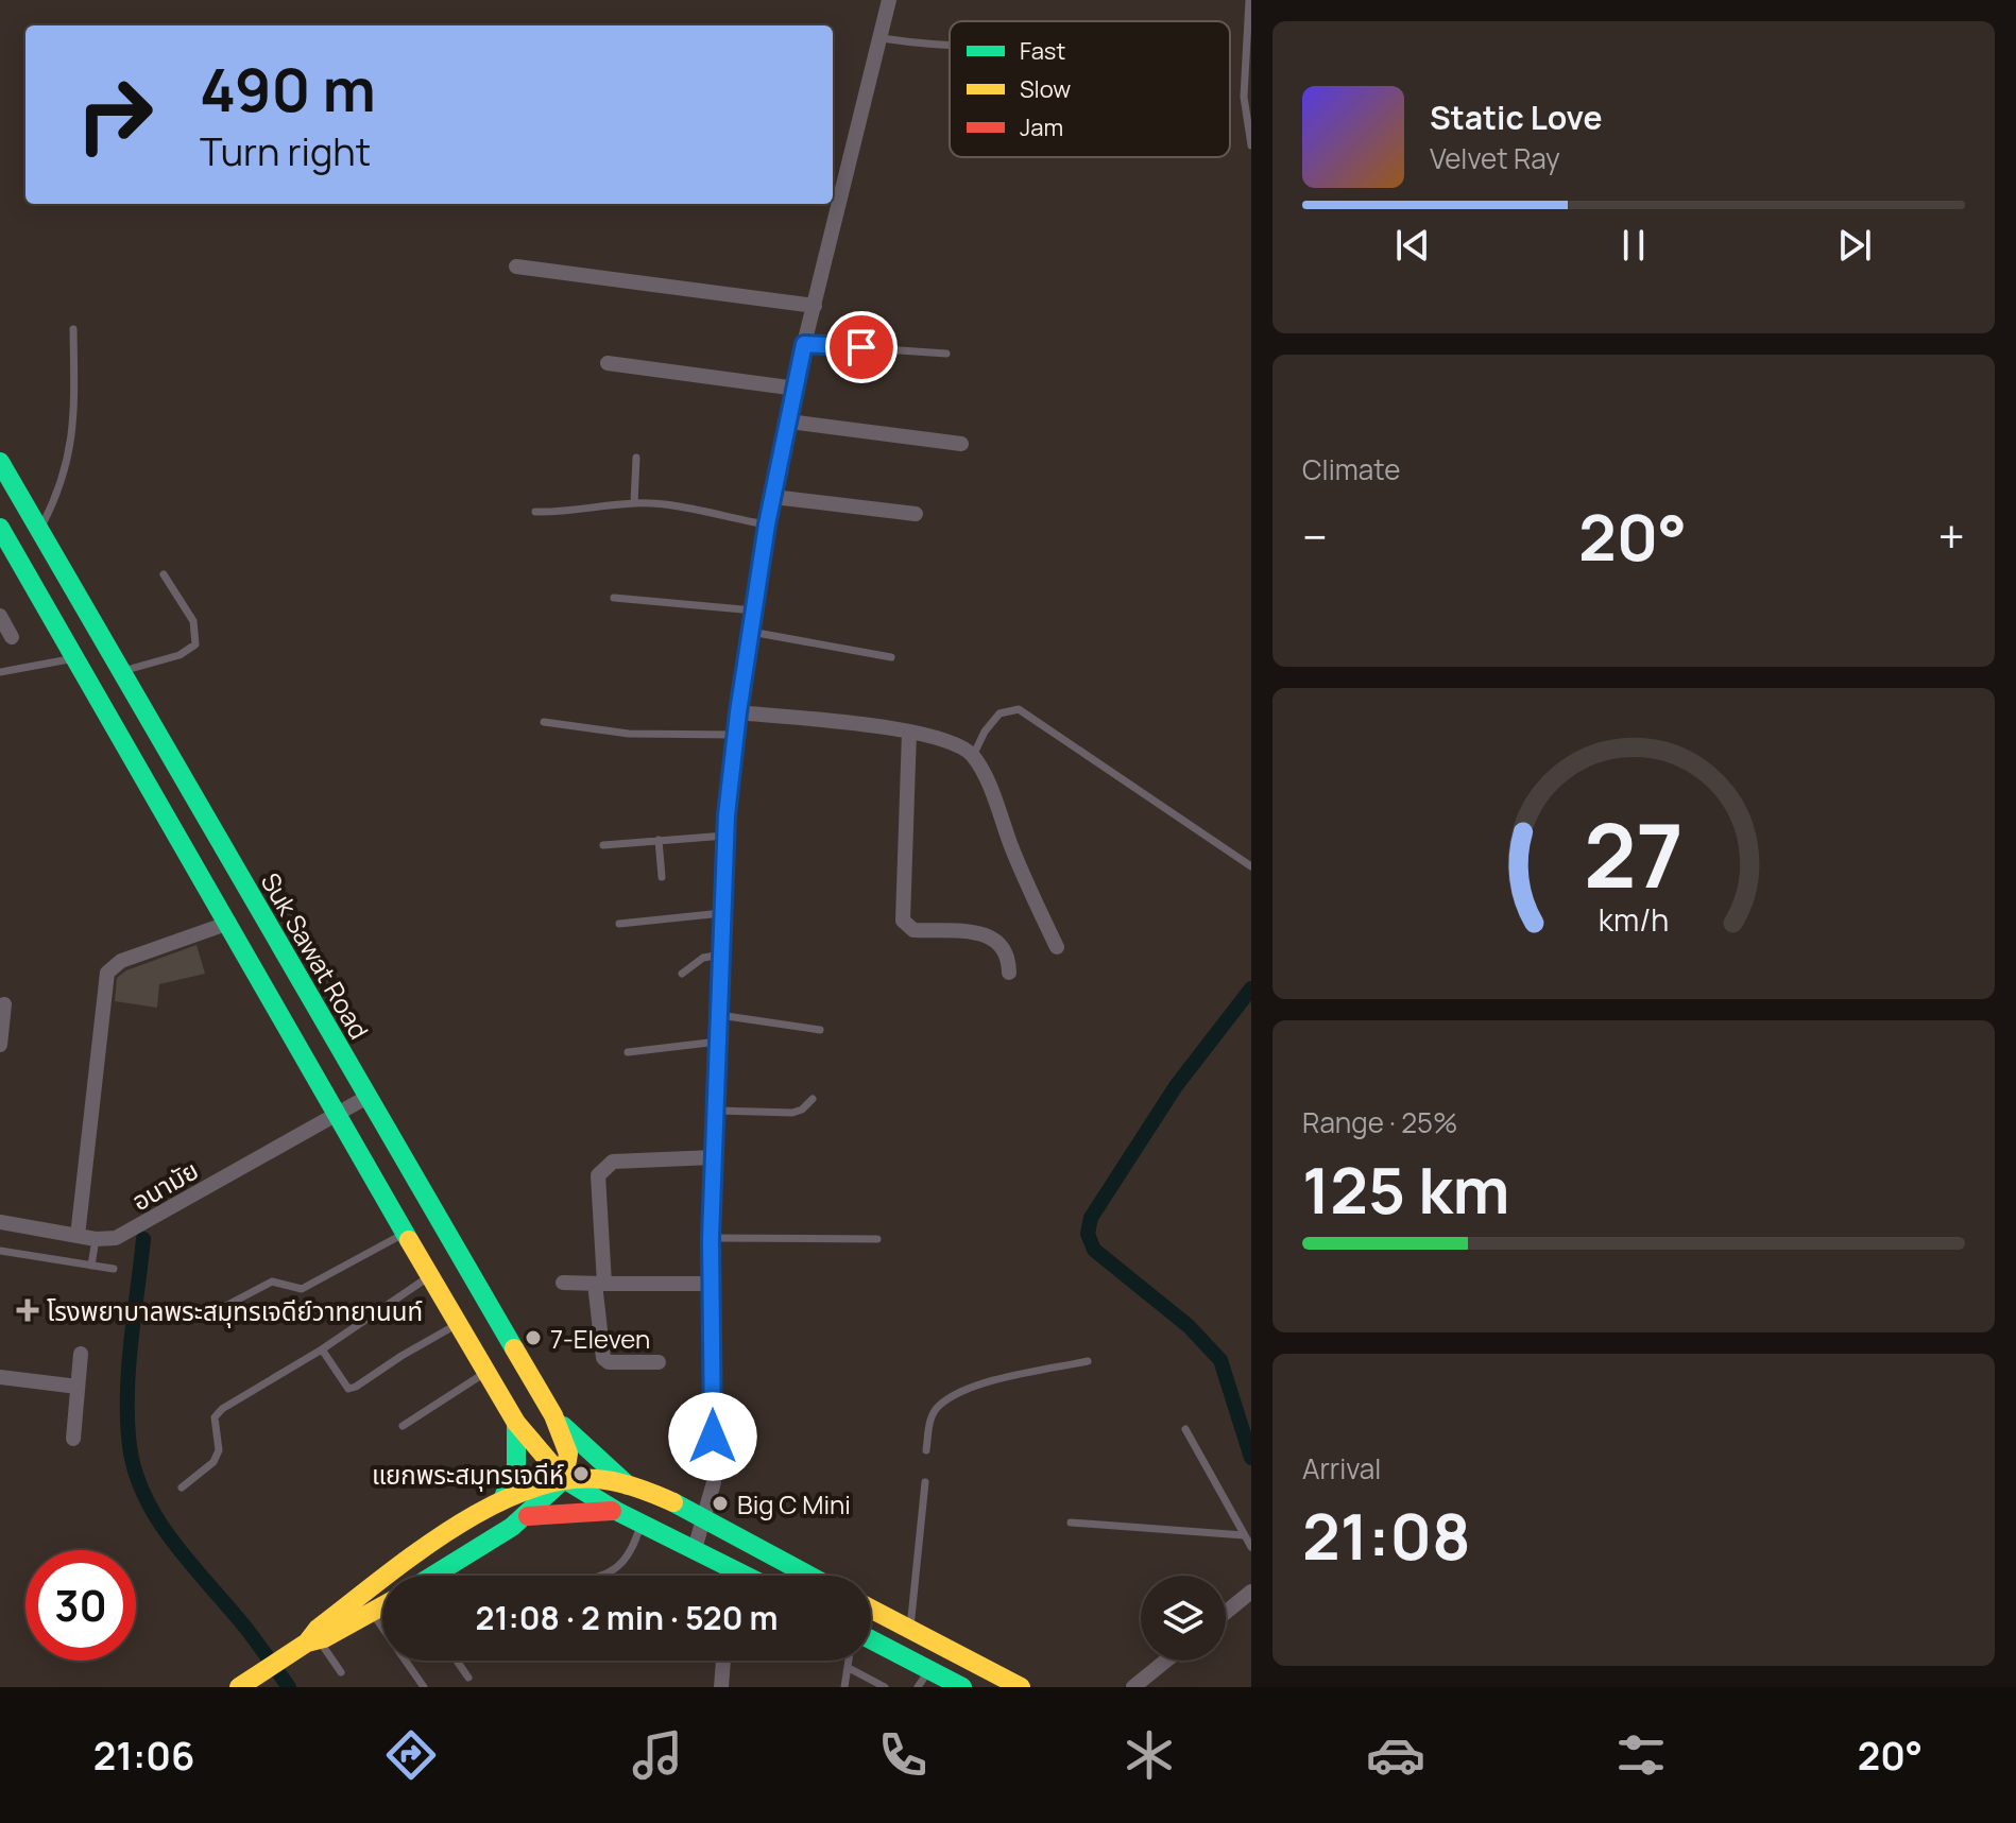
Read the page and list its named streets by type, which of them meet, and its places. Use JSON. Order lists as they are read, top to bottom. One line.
{"streets":{"main road":["Suk Sawat Road"],"street":["อนามัย"]},"crossings":[["Suk Sawat Road","อนามัย"]],"places":{"health":["โรงพยาบาลพระสมุทรเจดีย์วาทยานนท์"],"other":["7-Eleven","แยกพระสมุทรเจดีห์","Big C Mini"]},"legend":["Fast","Slow","Jam"],"page":{"turn":["490 m","Turn right"],"song":["Static Love","Velvet Ray"],"tile":["Climate",["Range · 25%","125 km"],["Arrival","21:08"]],"heat":["−","20°","+"],"limit":"30","trip":"21:08 · 2 min · 520 m","tabs":["21:06","20°"],"gauge":["27","km/h"]}}
